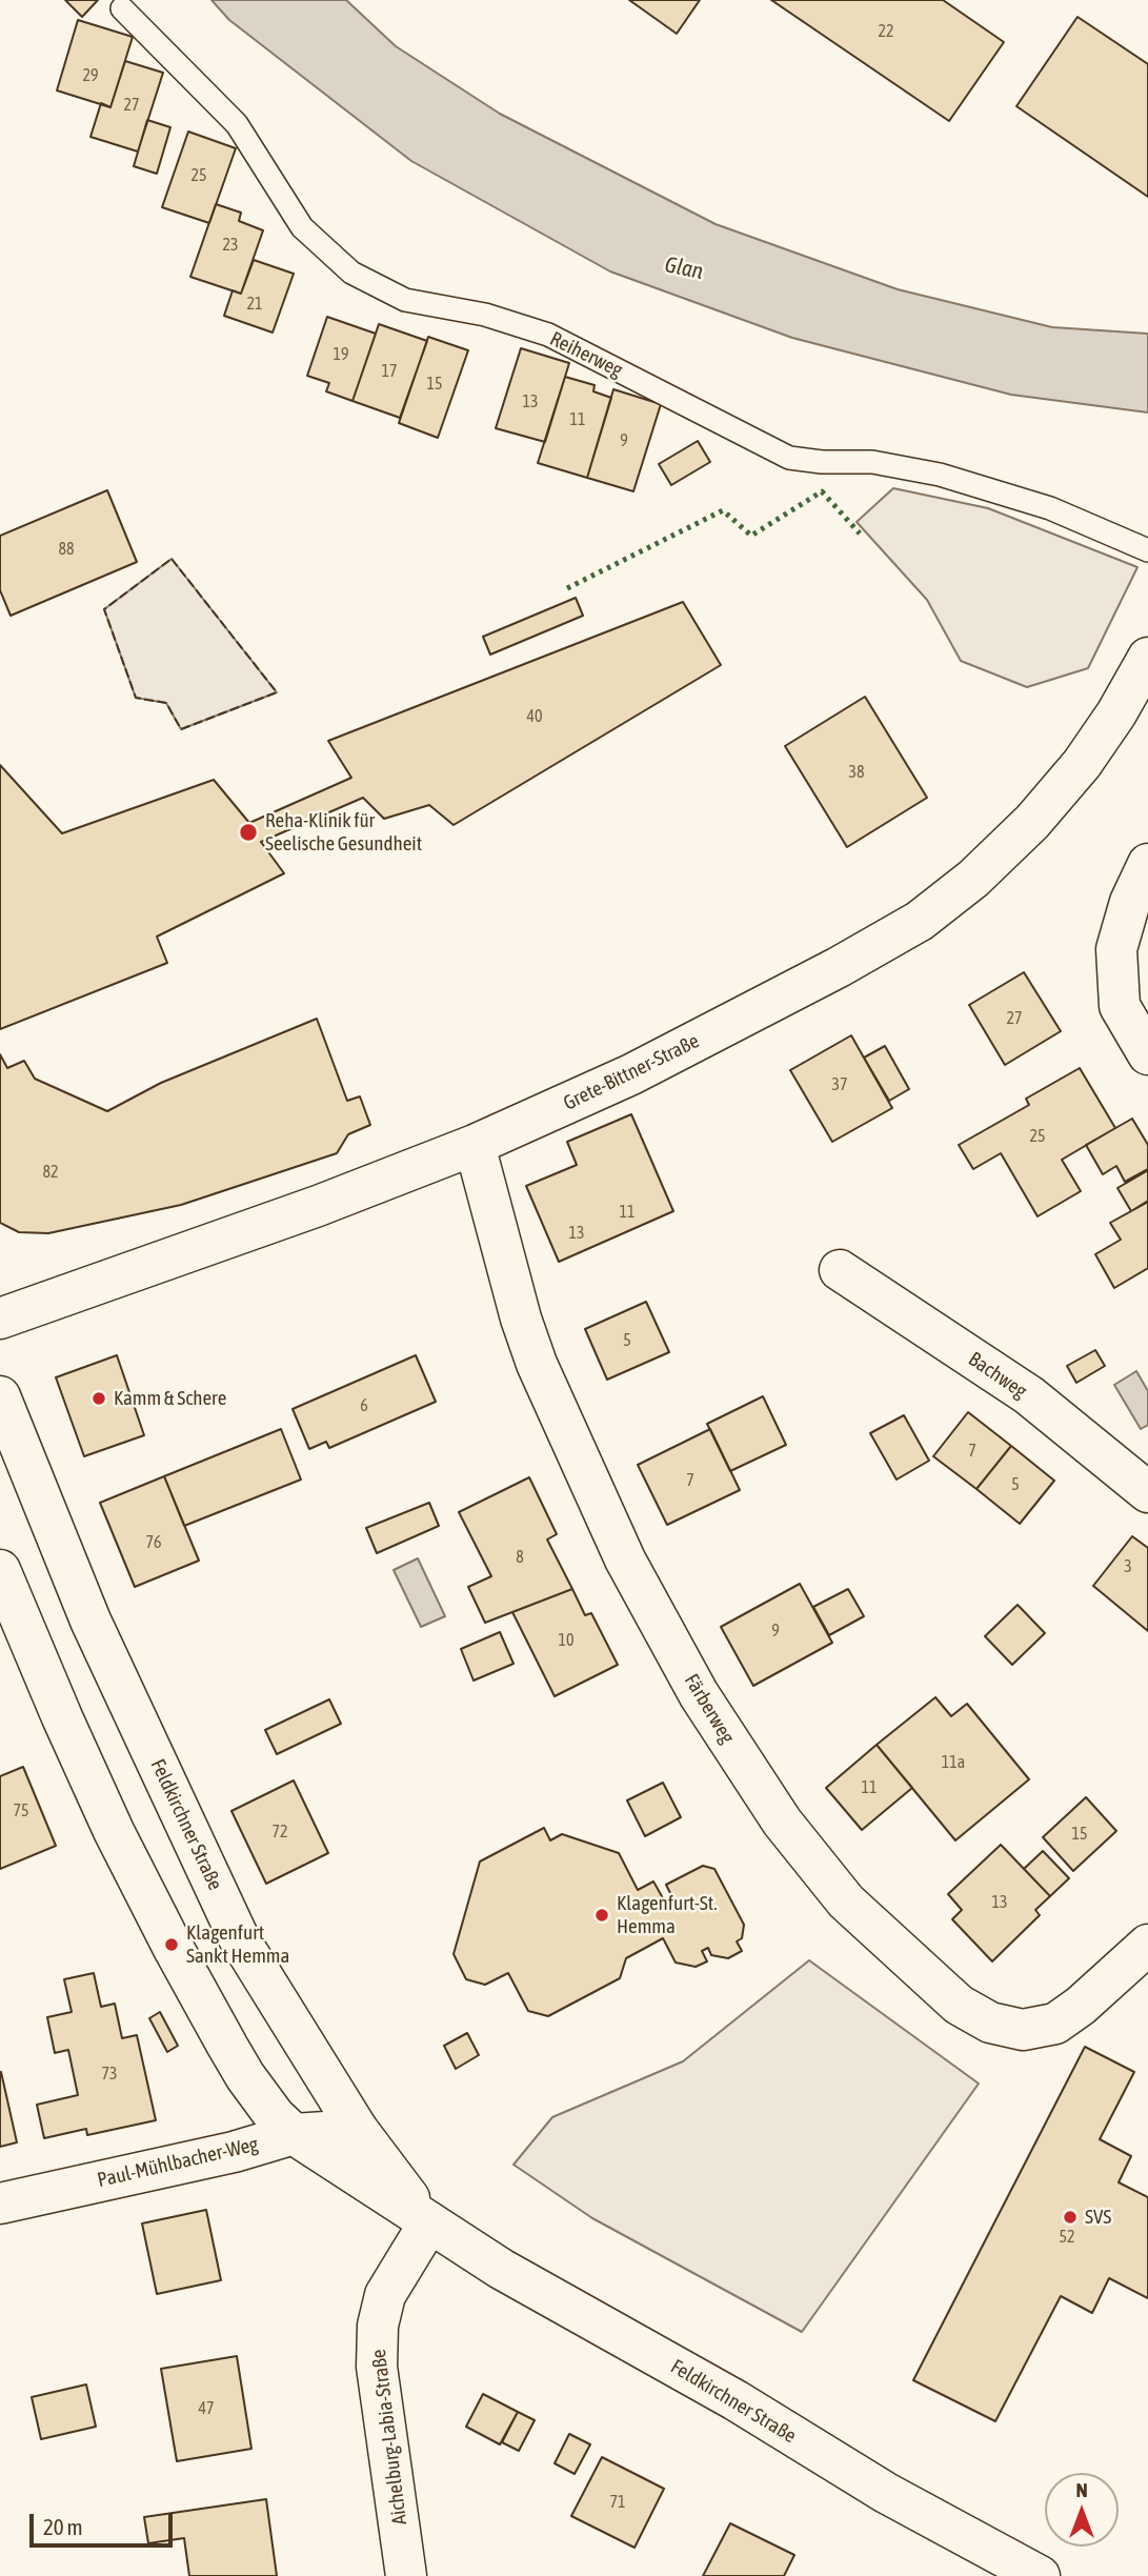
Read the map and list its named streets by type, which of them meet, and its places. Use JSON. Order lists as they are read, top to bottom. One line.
{"streets":{"street":["Grete-Bittner-Straße","Bachweg","Färberweg","Feldkirchner Straße","Paul-Mühlbacher-Weg","Aichelburg-Labia-Straße"],"lane":["Reiherweg"]},"crossings":[["Grete-Bittner-Straße","Färberweg"],["Feldkirchner Straße","Paul-Mühlbacher-Weg"],["Feldkirchner Straße","Aichelburg-Labia-Straße"]],"water":["Glan"],"places":["Reha-Klinik für Seelische Gesundheit","Kamm & Schere","Klagenfurt-St. Hemma","Klagenfurt Sankt Hemma","SVS"],"house_numbers":["22","29","27","25","23","21","19","17","15","13","11","9","88","40","38","27","37","25","82","11","13","5","6","7","7","5","76","8","3","9","10","11a","11","75","72","15","13","73","52","47","71"],"scale_bar":"20 m","north":"top"}
